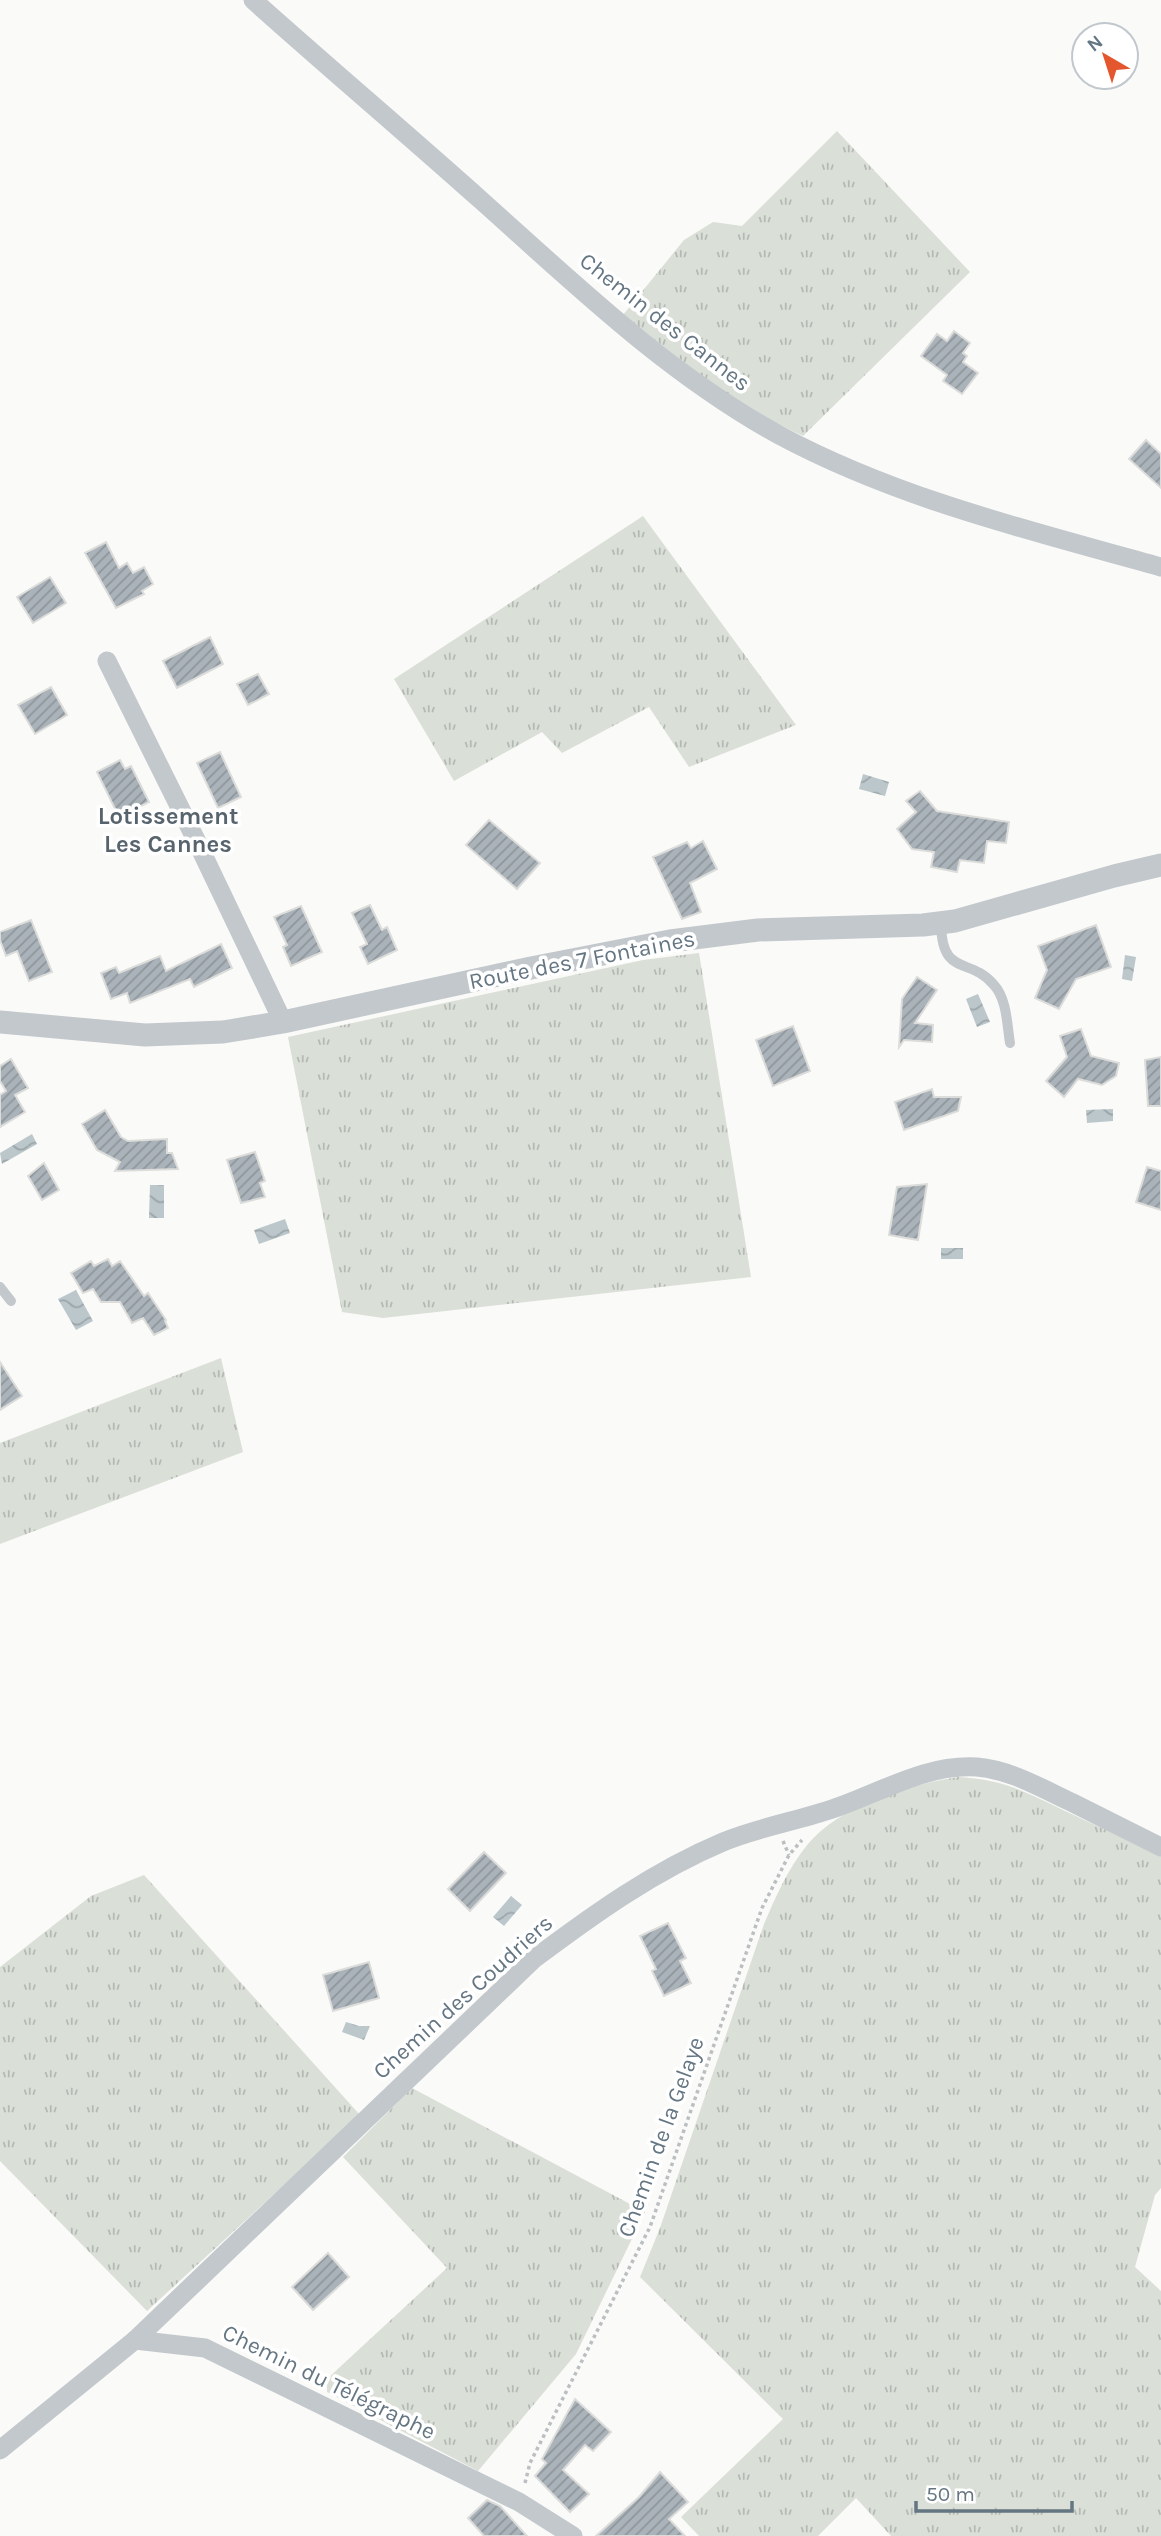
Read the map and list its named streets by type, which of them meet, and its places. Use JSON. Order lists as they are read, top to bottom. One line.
{"streets":{"street":["Chemin des Cannes","Route des 7 Fontaines","Chemin des Coudriers","Chemin du Télégraphe"],"path":["Chemin de la Gelaye"]},"crossings":[["Chemin des Coudriers","Chemin du Télégraphe"],["Chemin de la Gelaye","Chemin du Télégraphe"]],"districts":["Lotissement Les Cannes"],"scale_bar":"50 m","north":"top left"}
